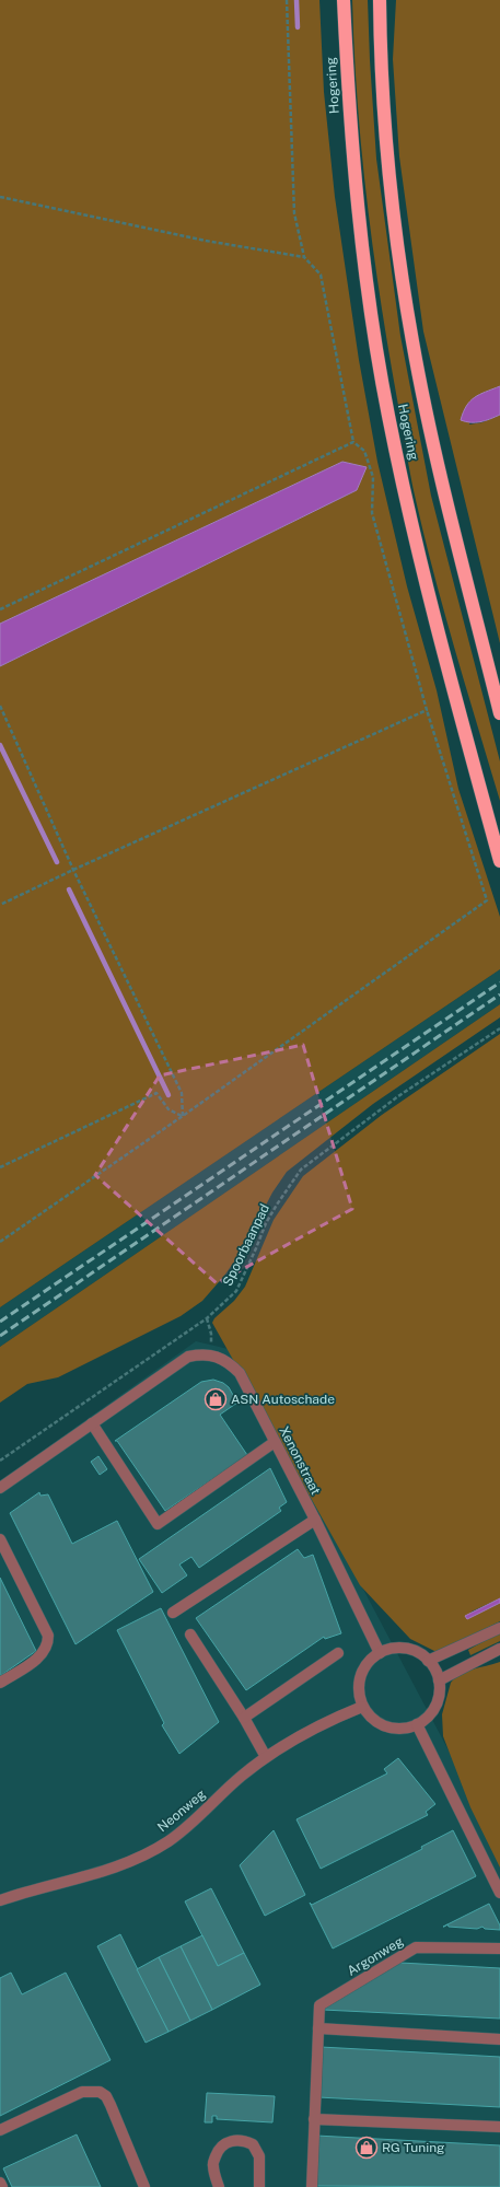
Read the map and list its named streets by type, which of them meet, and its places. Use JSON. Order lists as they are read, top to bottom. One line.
{"streets":{"highway":["Hogering"],"street":["Xenonstraat","Neonweg","Argonweg"],"path":["Spoorbaanpad"]},"crossings":[["Xenonstraat","Neonweg"]],"places":{"shop":["ASN Autoschade","RG Tuning"]}}
